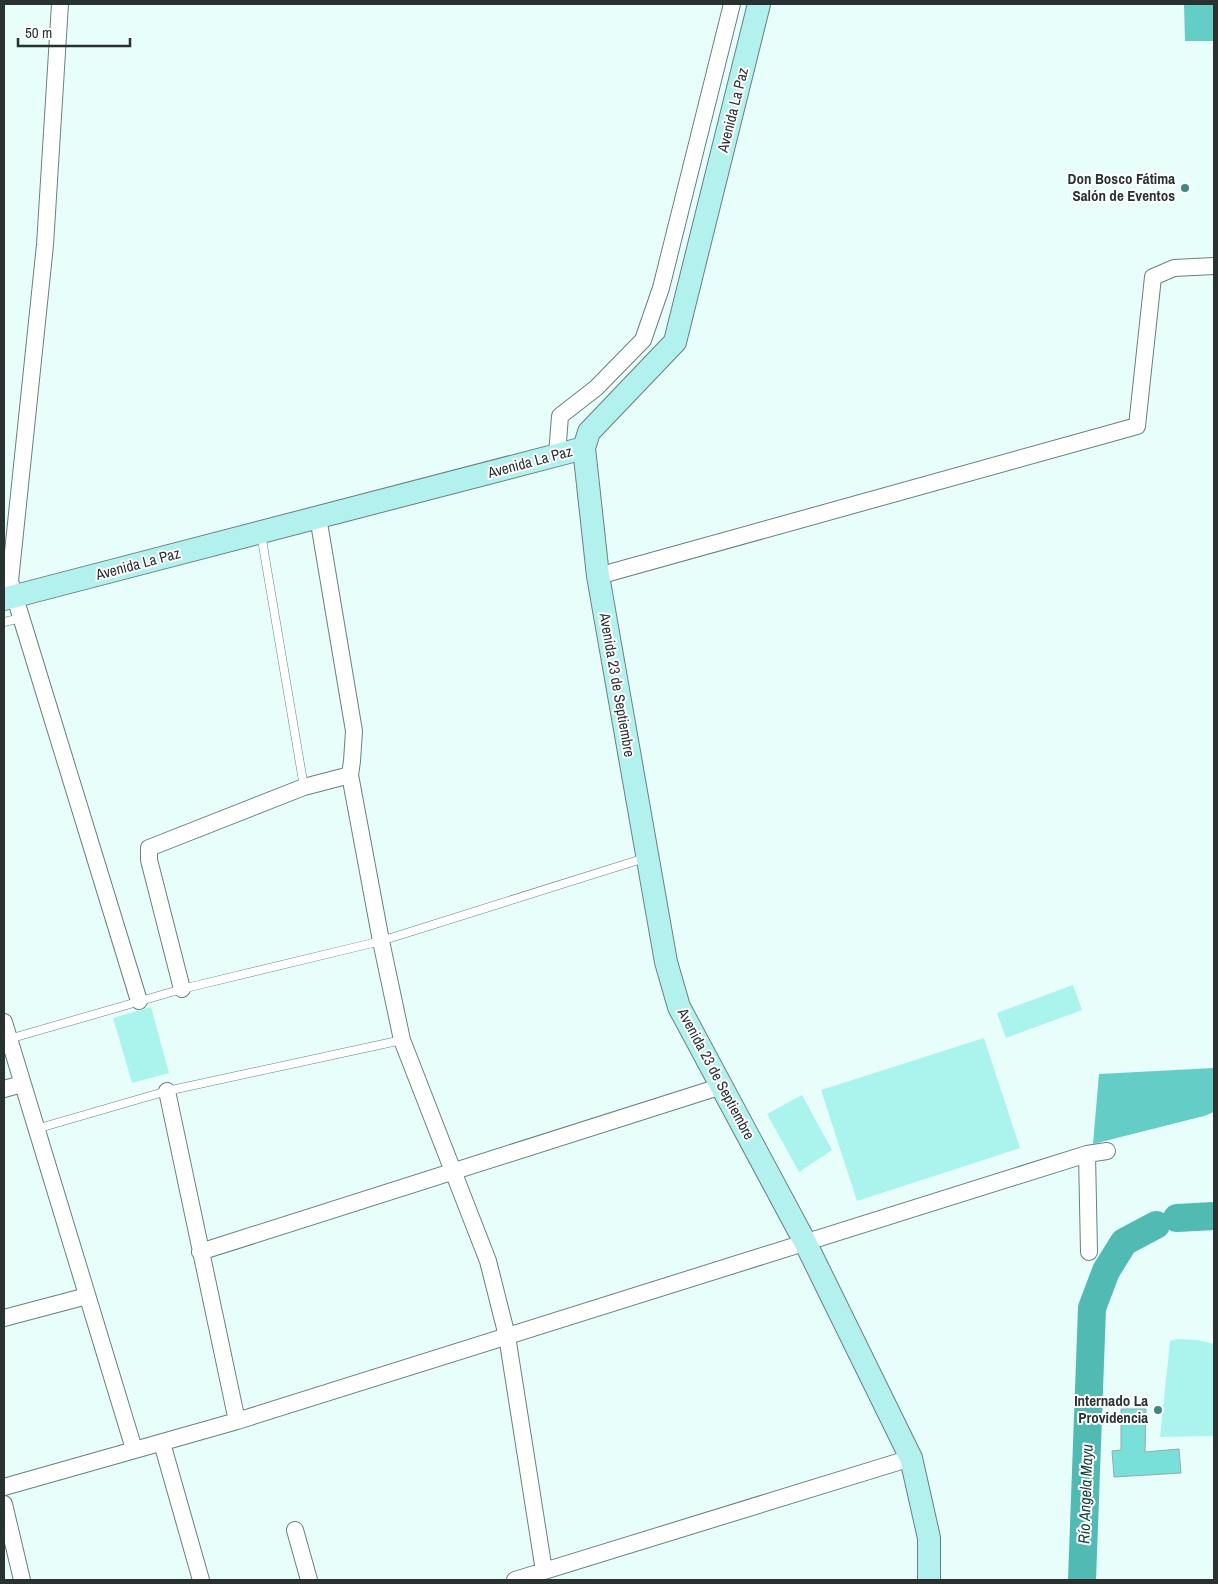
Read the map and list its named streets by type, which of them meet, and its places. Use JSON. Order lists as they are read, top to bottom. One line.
{"streets":{"main road":["Avenida La Paz","Avenida 23 de Septiembre"]},"crossings":[["Avenida La Paz","Avenida 23 de Septiembre"]],"water":["Río Angela Mayu"],"places":["Don Bosco Fátima Salón de Eventos","Internado La Providencia"],"scale_bar":"50 m"}
